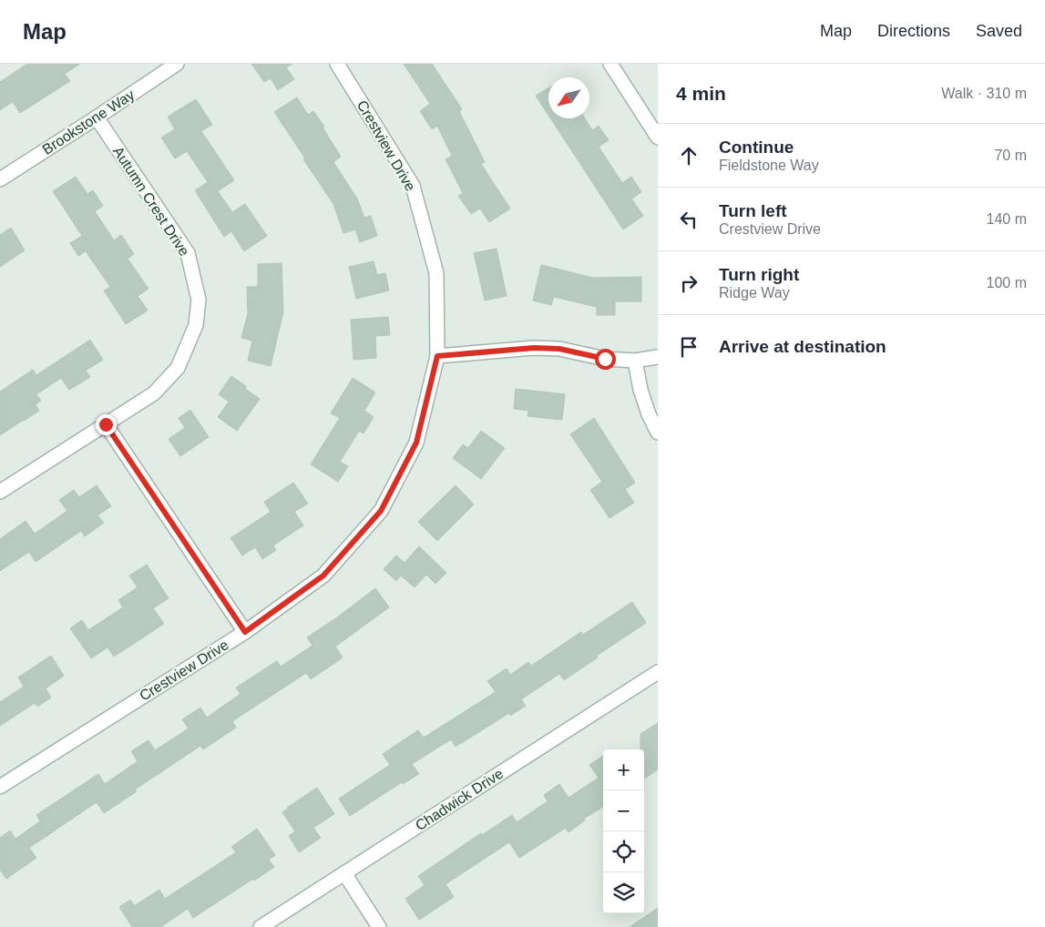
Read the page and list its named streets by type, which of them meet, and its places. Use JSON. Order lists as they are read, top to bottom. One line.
{"streets":{"street":["Brookstone Way","Crestview Drive","Autumn Crest Drive","Chadwick Drive"]},"crossings":[["Brookstone Way","Autumn Crest Drive"]],"north":"bottom left","page":{"header":"Map","nav":["Map","Directions","Saved"],"heading":["4 min","Walk · 310 m"],"list":[["Continue","Fieldstone Way","70 m"],["Turn left","Crestview Drive","140 m"],["Turn right","Ridge Way","100 m"],"Arrive at destination"],"map_buttons":["+","−"]}}
